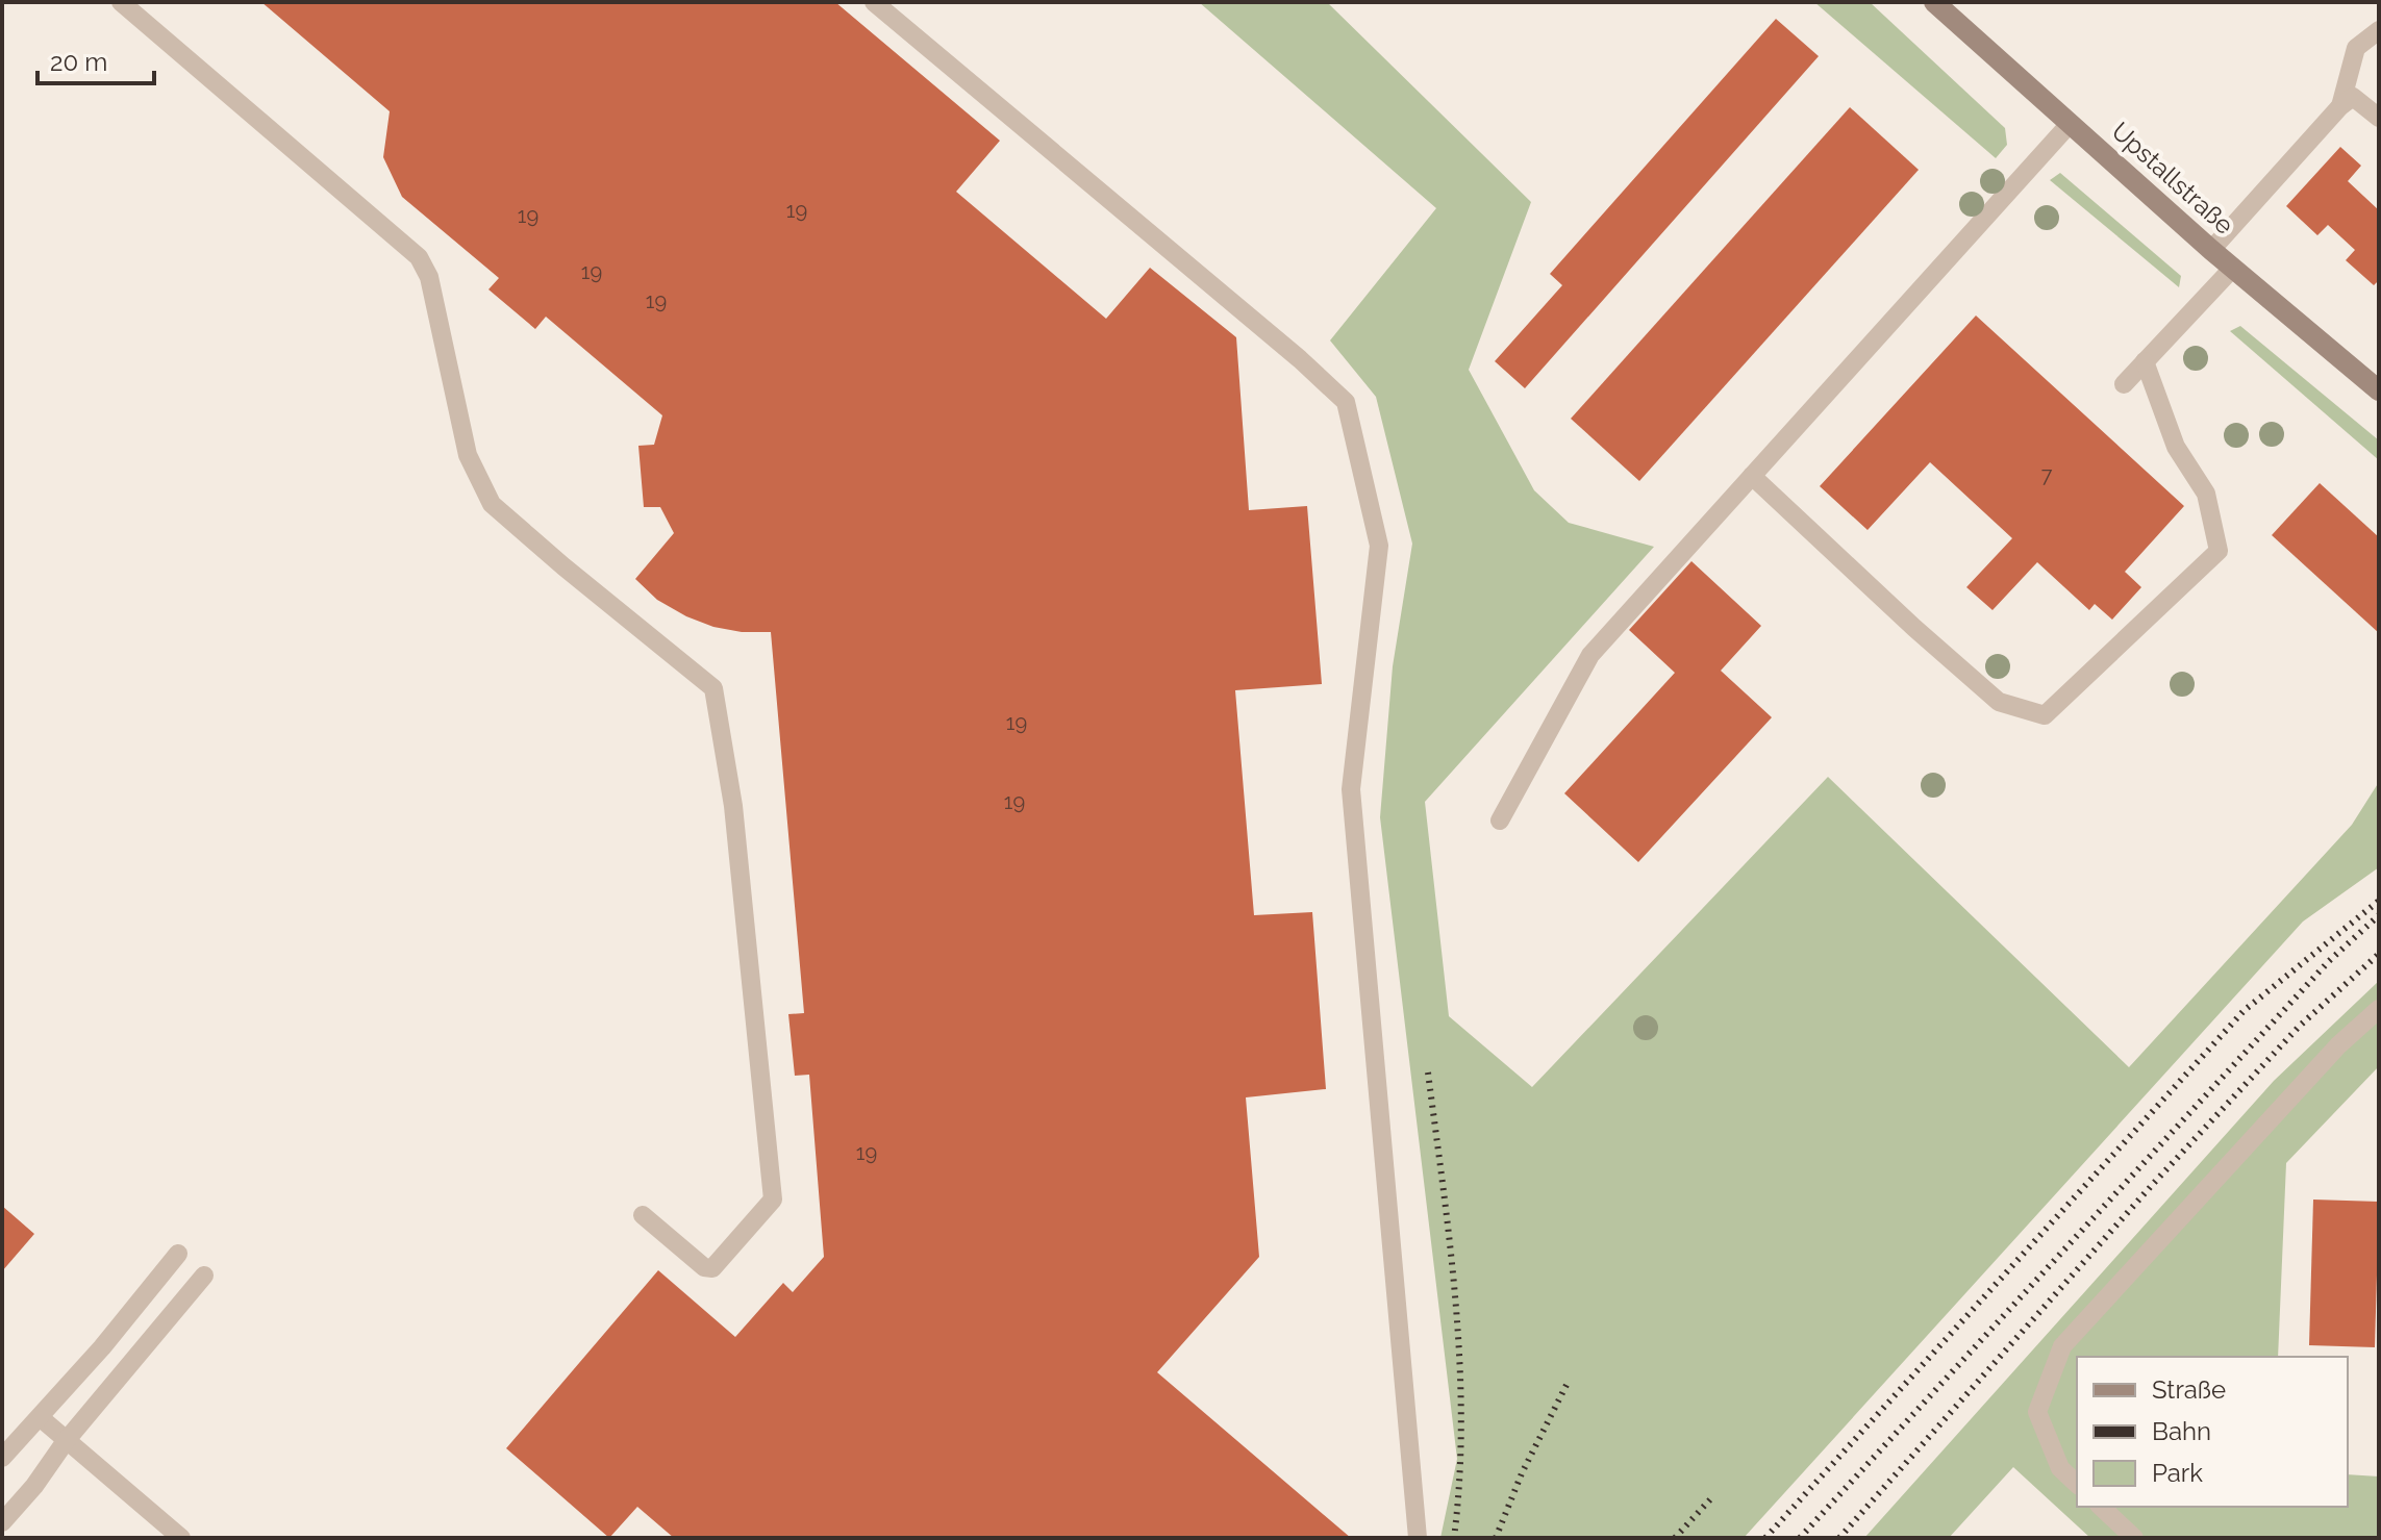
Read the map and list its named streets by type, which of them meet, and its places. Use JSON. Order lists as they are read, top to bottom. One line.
{"streets":{"street":["Upstallstraße"]},"house_numbers":["19","19","19","19","7","19","19","19"],"legend":["Straße","Bahn","Park"],"scale_bar":"20 m"}
